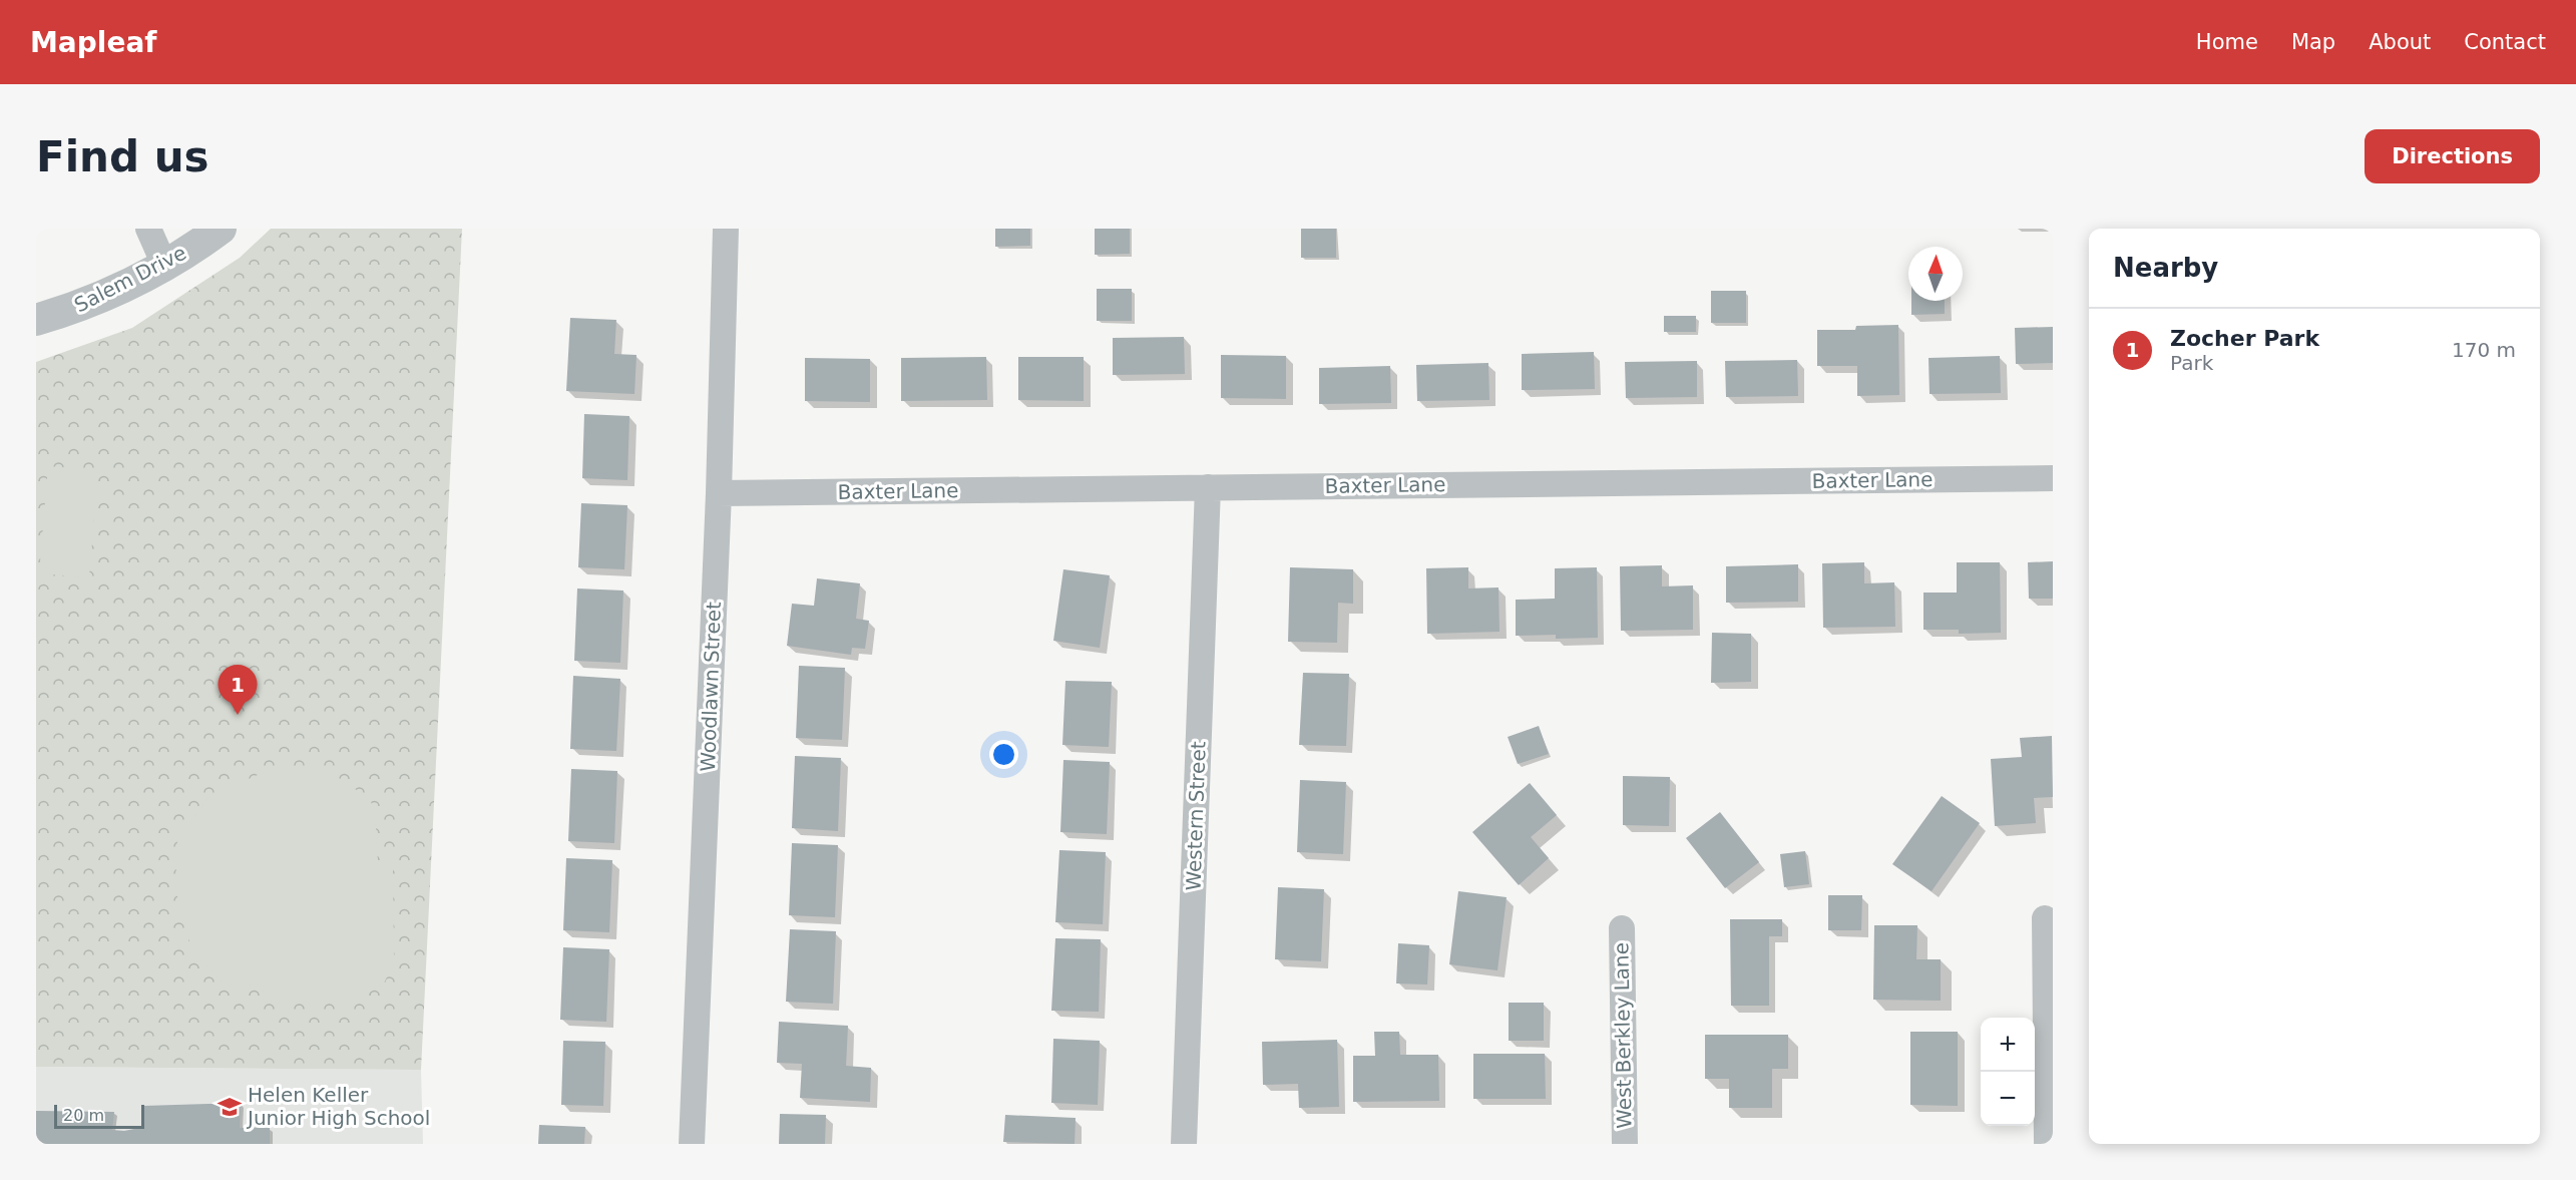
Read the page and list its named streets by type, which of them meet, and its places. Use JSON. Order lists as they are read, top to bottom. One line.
{"streets":{"street":["Salem Drive","Baxter Lane","Woodlawn Street","Western Street","West Berkley Lane"]},"crossings":[["Baxter Lane","Woodlawn Street"],["Baxter Lane","Western Street"]],"places":{"school or university":["Helen Keller Junior High School"]},"scale_bar":"20 m","north":"top","page":{"header":"Mapleaf","nav":["Home","Map","About","Contact"],"buttons":"Directions","title":"Find us","heading":"Nearby","list":[{"mark":"1","name":"Zocher Park","note":"Park","value":"170 m"}],"pins":"1","map_buttons":["+","−"],"scale":"20 m"}}
